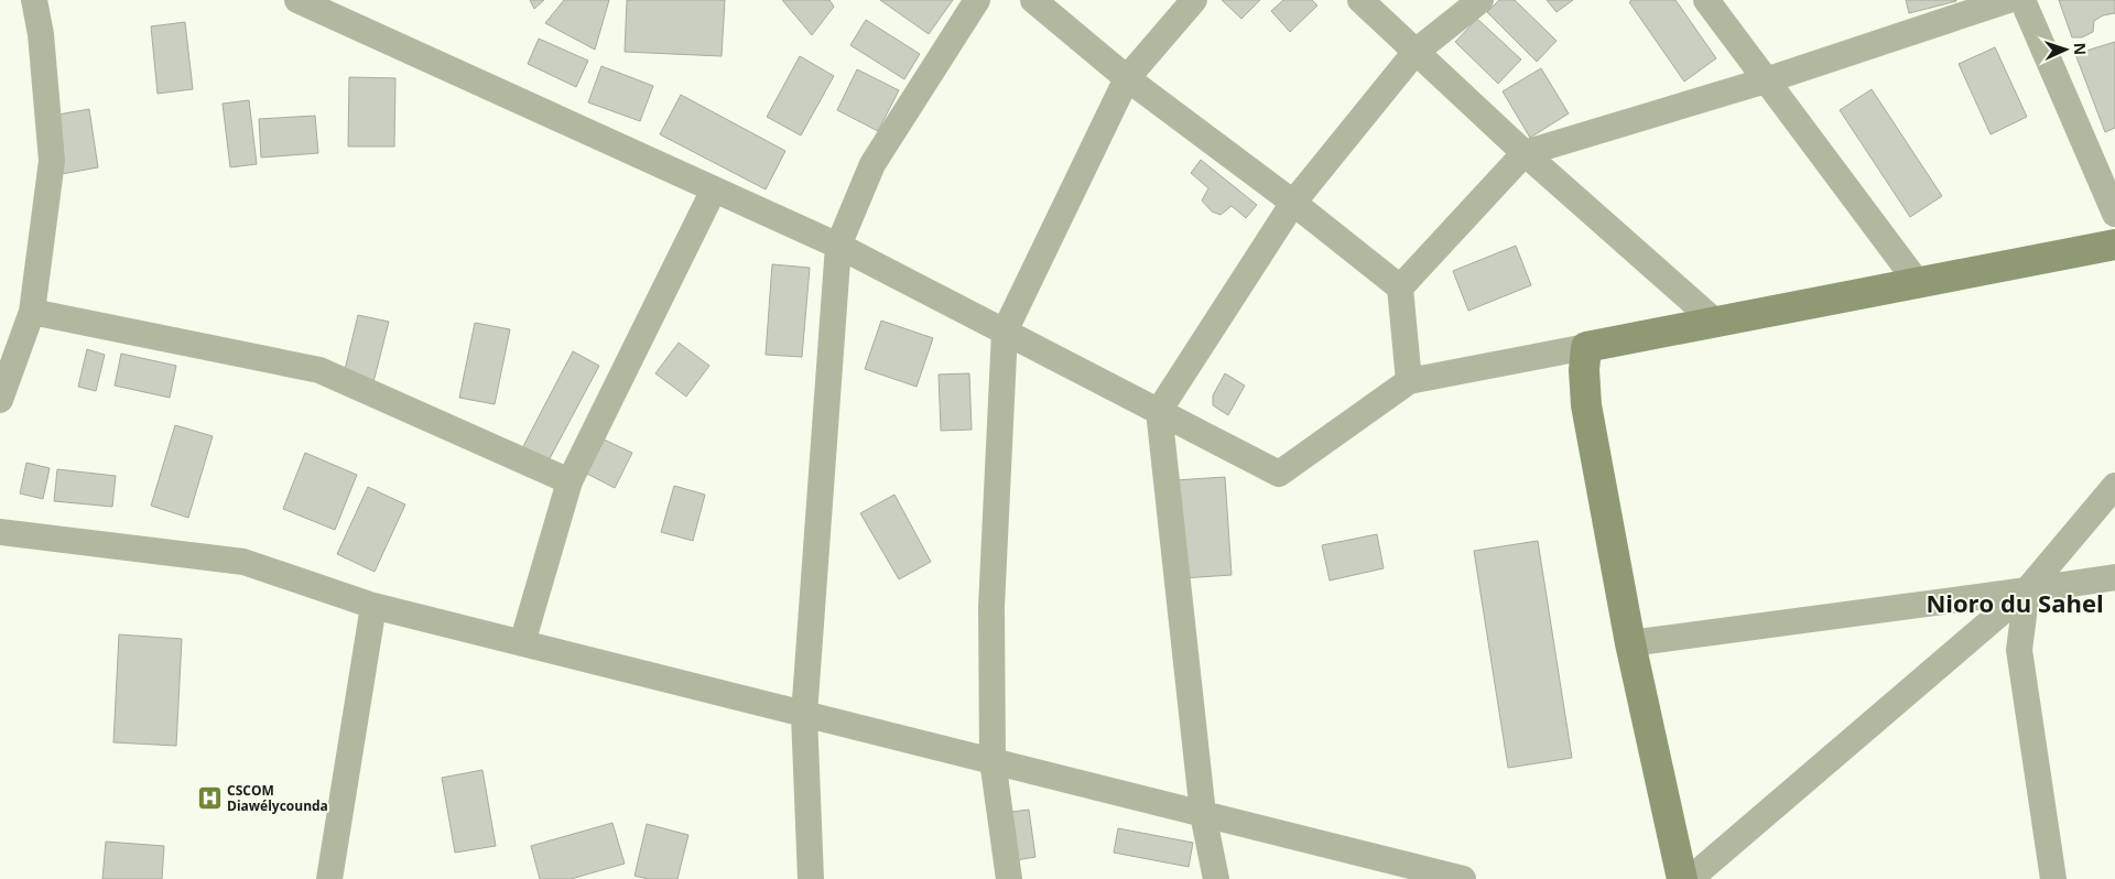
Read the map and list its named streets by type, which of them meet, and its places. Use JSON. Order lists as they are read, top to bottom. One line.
{"districts":["Nioro du Sahel"],"places":{"hospital":["CSCOM Diawélycounda"]},"north":"right"}
